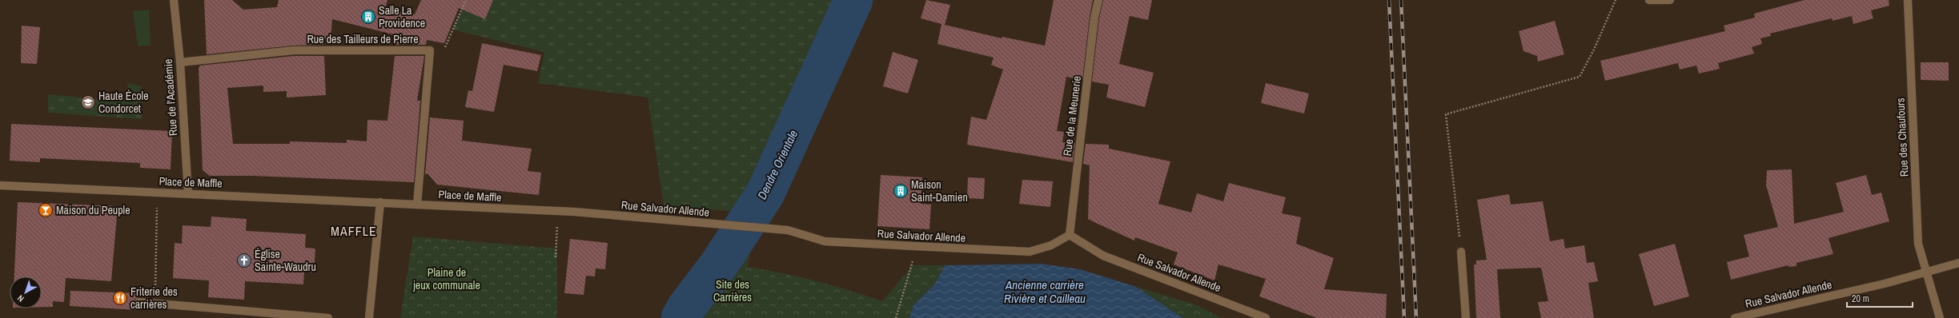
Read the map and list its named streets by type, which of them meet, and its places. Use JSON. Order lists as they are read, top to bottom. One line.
{"streets":{"street":["Rue des Tailleurs de Pierre","Rue de l'Académie","Rue de la Meunerie","Rue des Chaufours","Place de Maffle","Rue Salvador Allende"]},"crossings":[["Rue des Tailleurs de Pierre","Rue de l'Académie"],["Rue de l'Académie","Place de Maffle"],["Rue de la Meunerie","Rue Salvador Allende"],["Rue des Chaufours","Rue Salvador Allende"],["Place de Maffle","Rue Salvador Allende"]],"districts":["MAFFLE"],"water":["Dendre Orientale","Ancienne carrière Rivière et Cailleau"],"parks":["Plaine de jeux communale","Site des Carrières"],"places":{"building":["Salle La Providence","Maison Saint-Damien"],"school or university":["Haute École Condorcet"],"bar":["Maison du Peuple"],"church":["Église Sainte-Waudru"],"restaurant":["Friterie des carrières"]},"scale_bar":"20 m","north":"bottom left"}
